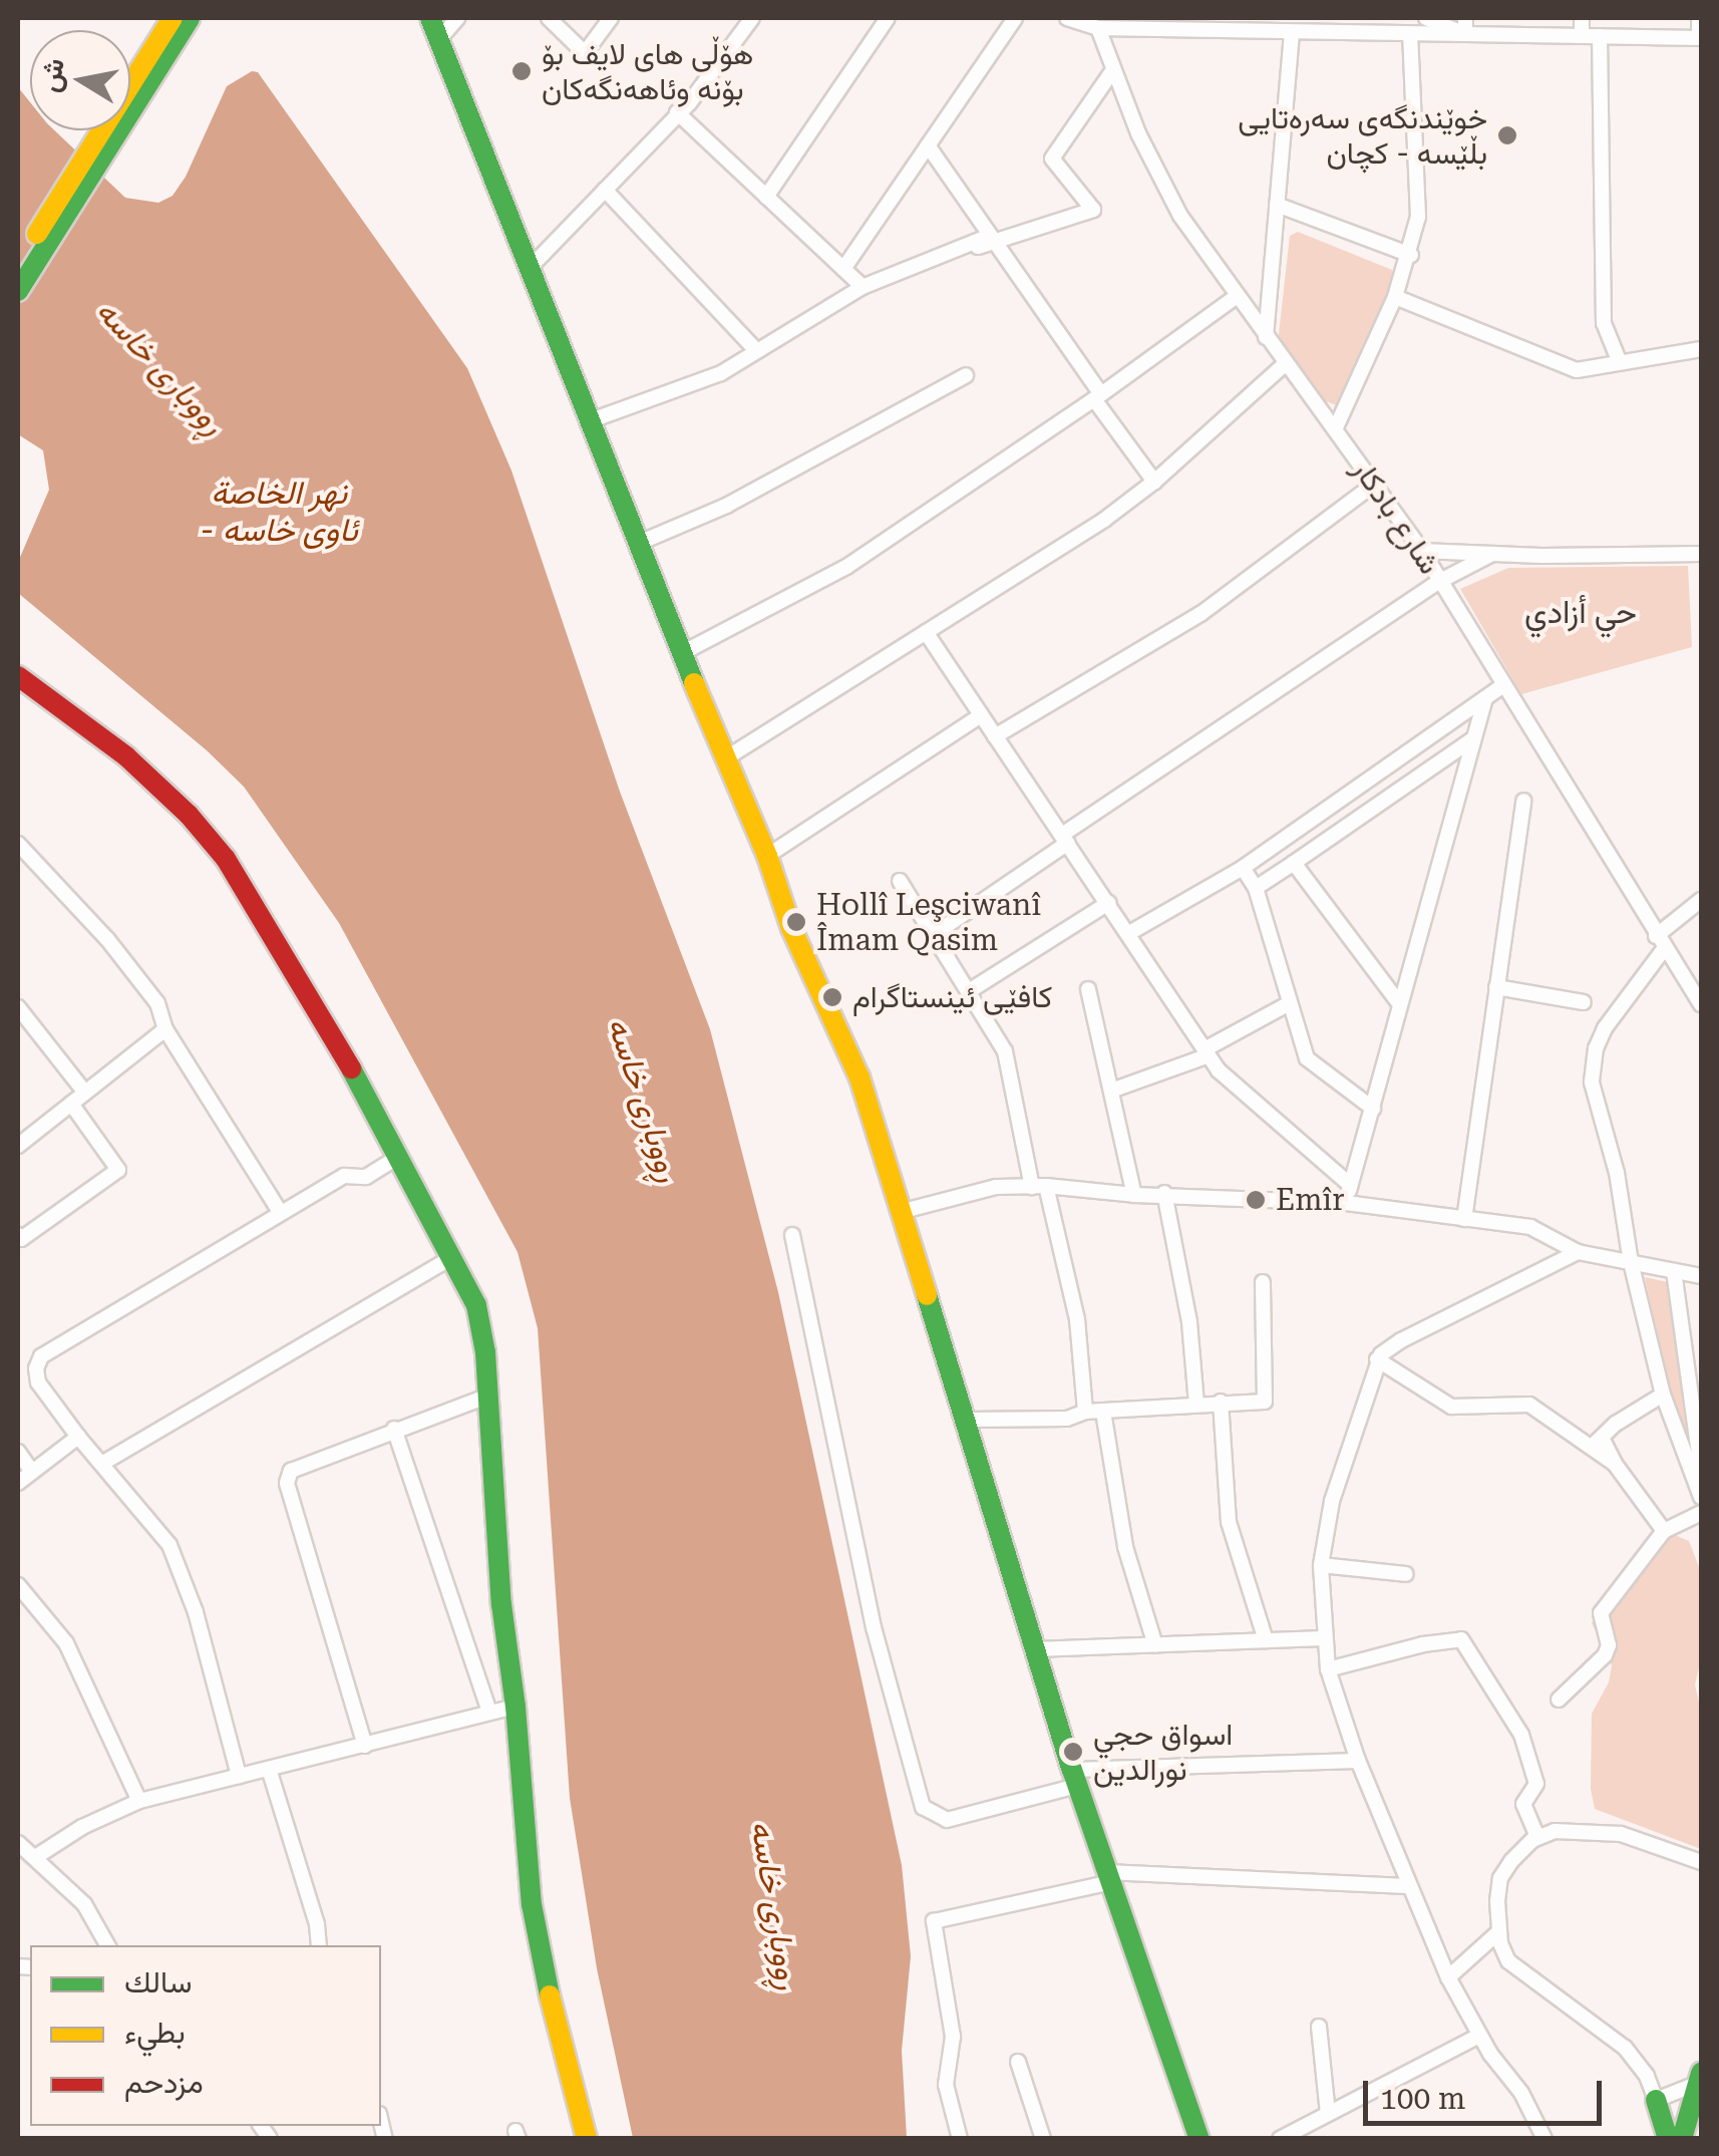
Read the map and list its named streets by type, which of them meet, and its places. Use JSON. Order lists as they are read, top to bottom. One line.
{"streets":{"street":["شارع بادكار"]},"districts":["حي أزادي"],"water":["ڕووباری خاسە","نهر الخاصة - ئاوی خاسە"],"places":["هۆڵی های لایف بۆ بۆنە وئاهەنگەکان","خوێندنگەی سەرەتایی بڵێسە - کچان","Hollî Leşciwanî Îmam Qasim","کافێی ئینستاگرام","Emîr","اسواق حجي نورالدين"],"legend":["سالك","بطيء","مزدحم"],"scale_bar":"100 m","north":"left"}
